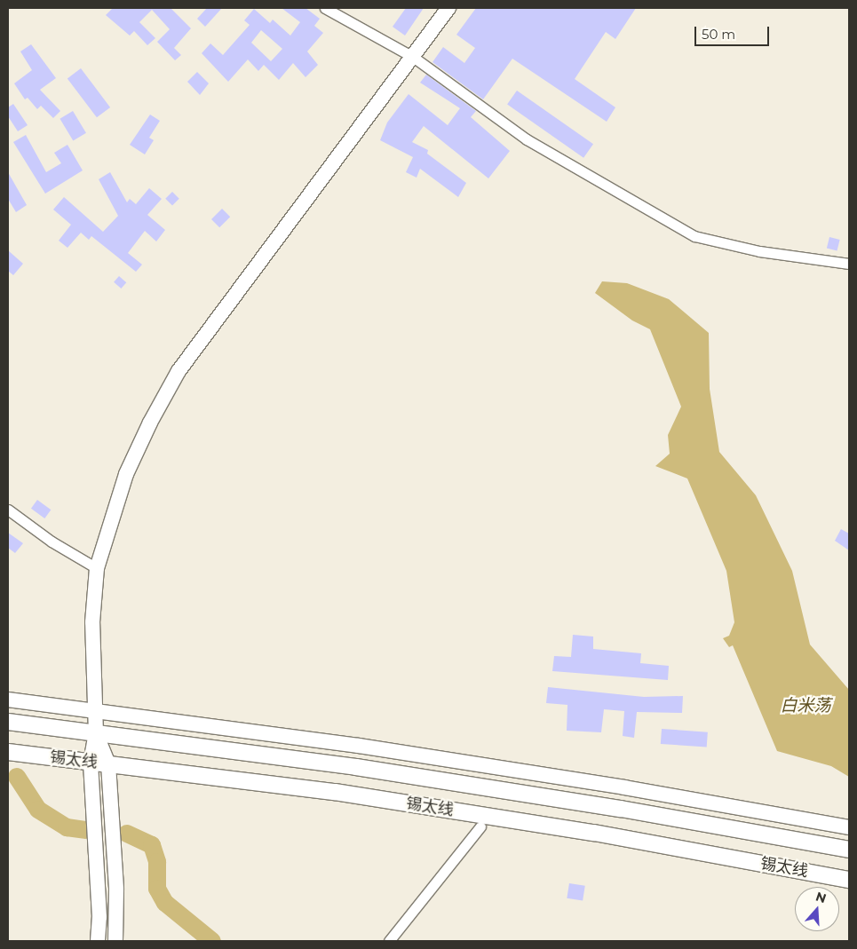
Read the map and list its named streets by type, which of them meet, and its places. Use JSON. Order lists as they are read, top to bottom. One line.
{"streets":{"main road":["锡太线"]},"water":["白米荡"],"scale_bar":"50 m","north":"top"}
